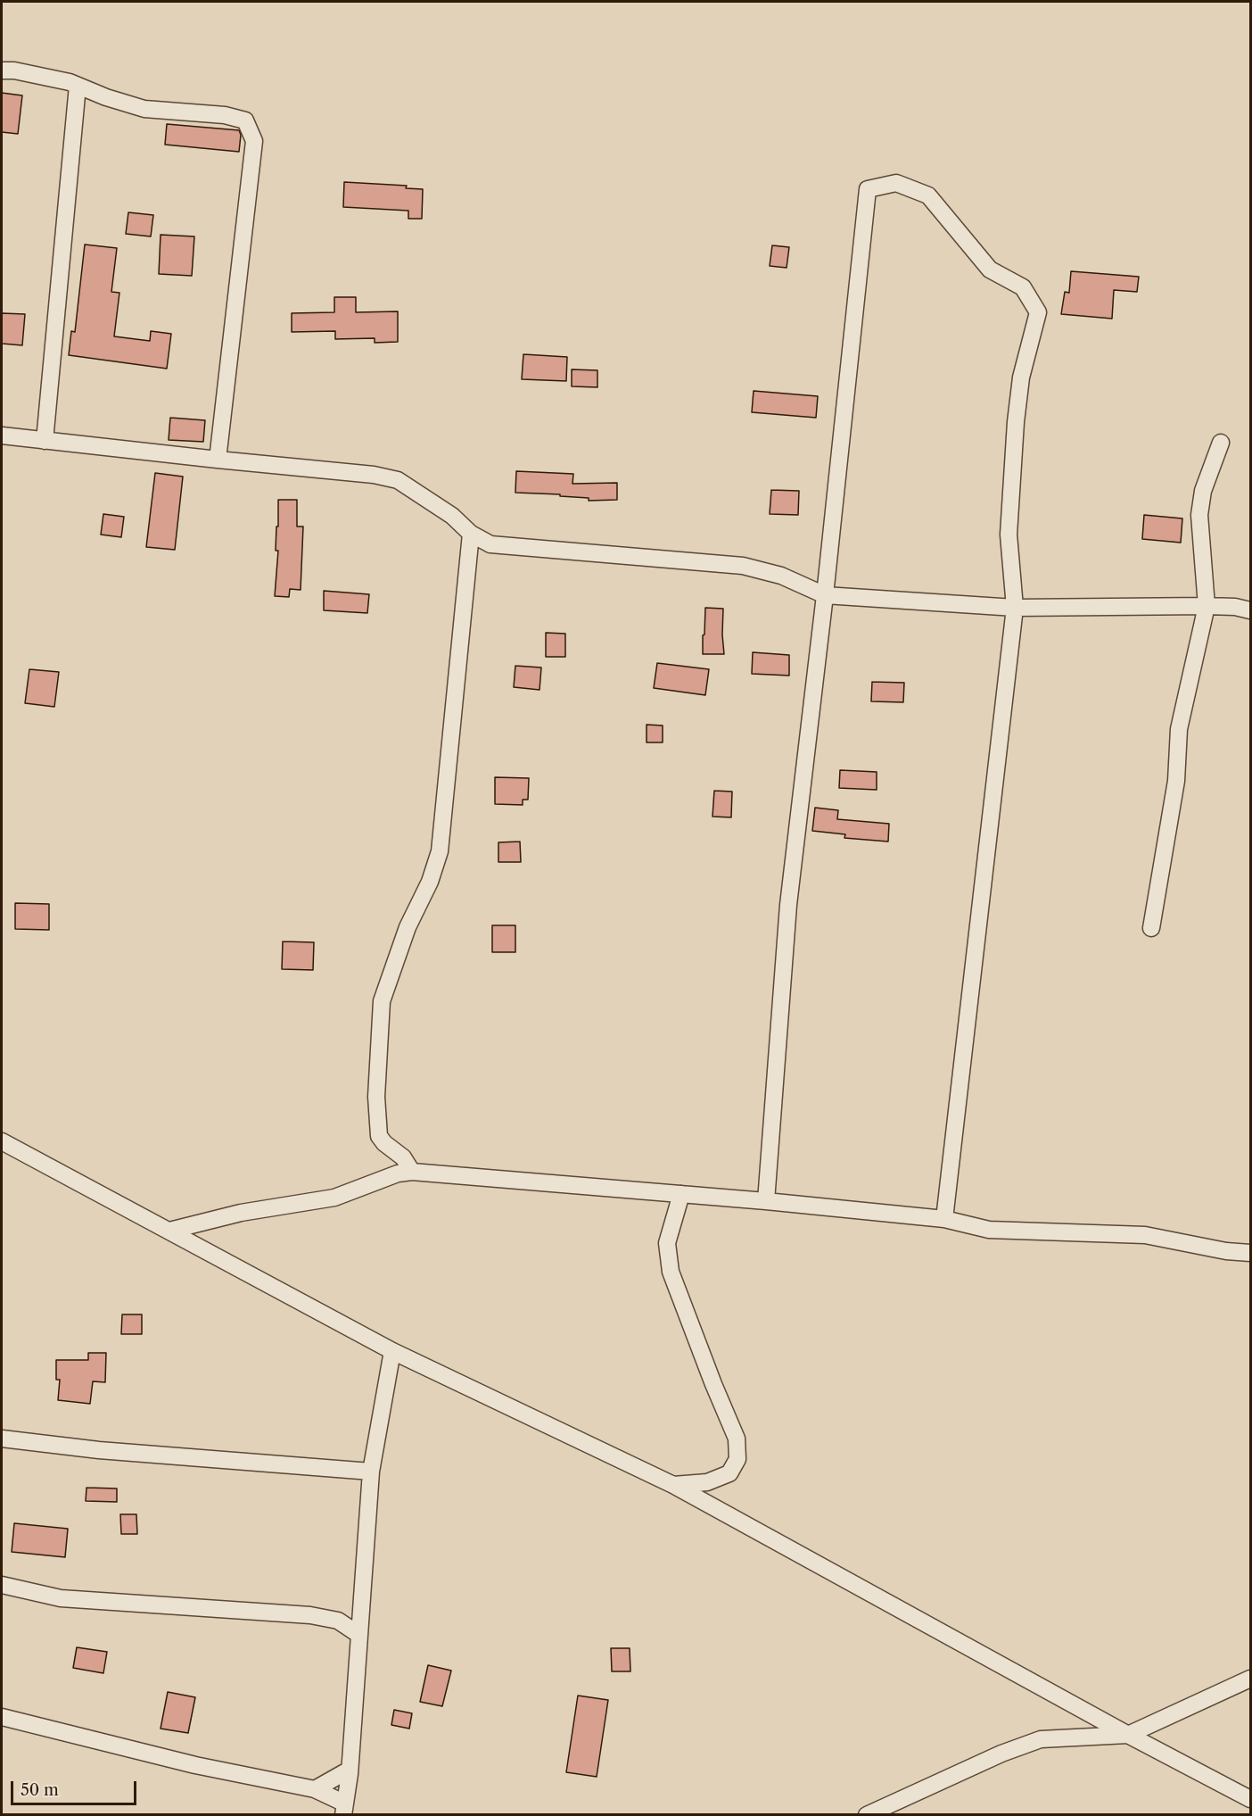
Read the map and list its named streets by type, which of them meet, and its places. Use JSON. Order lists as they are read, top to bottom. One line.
{"scale_bar":"50 m"}
